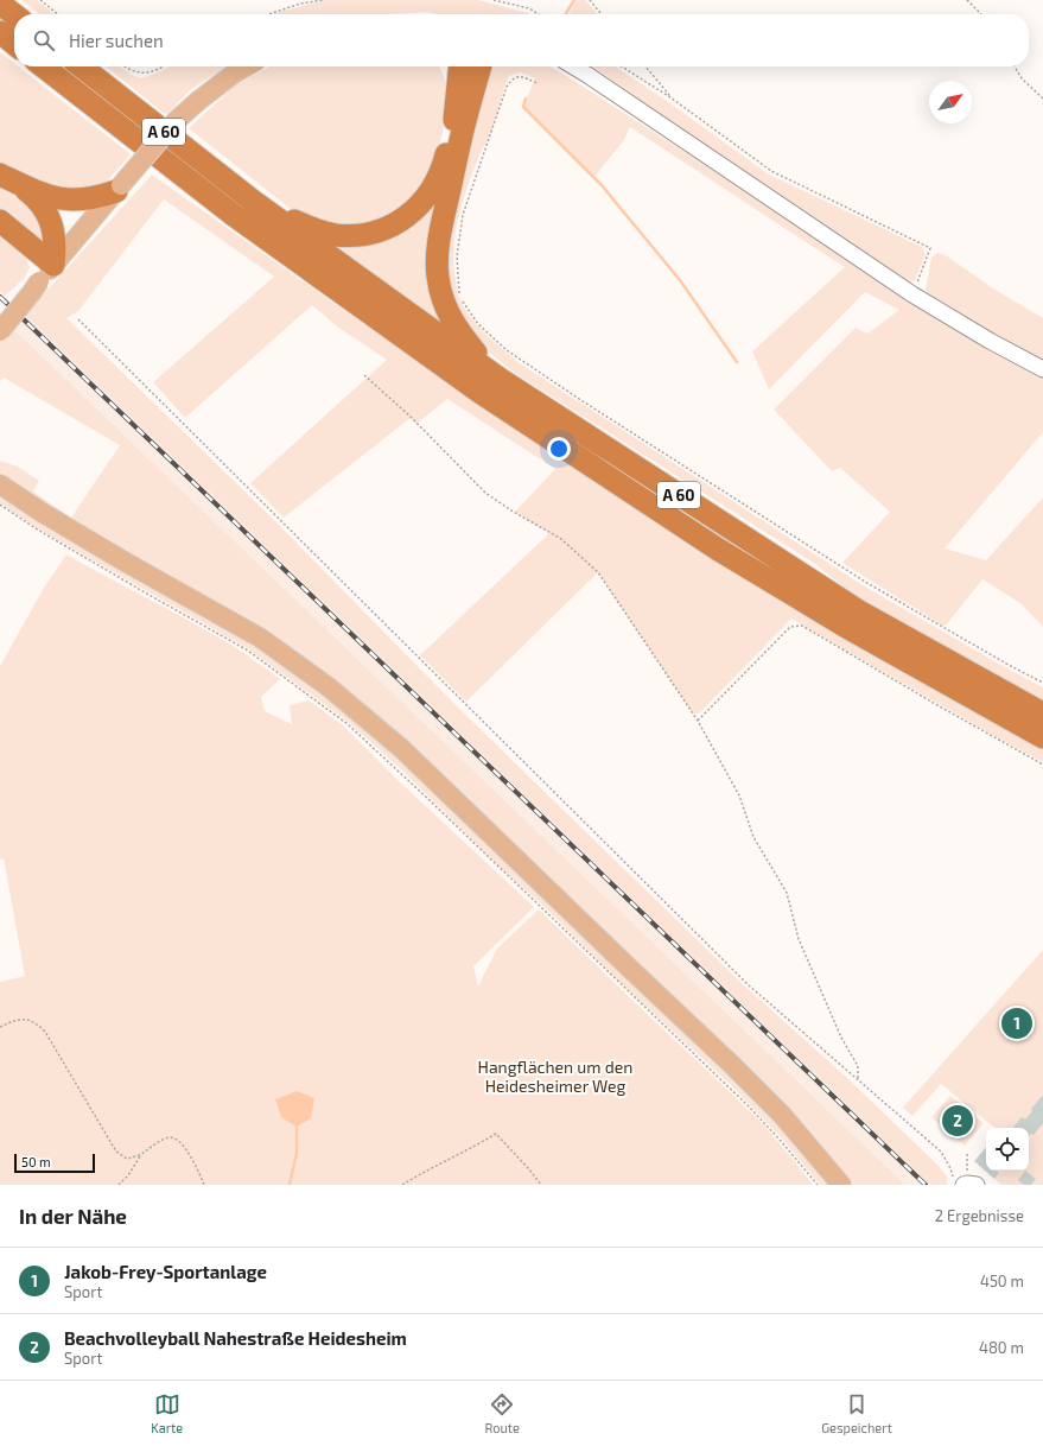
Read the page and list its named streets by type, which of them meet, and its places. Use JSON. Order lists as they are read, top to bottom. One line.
{"streets":{"highway":["A 60"]},"parks":["Hangflächen um den Heidesheimer Weg"],"scale_bar":"50 m","north":"top right","page":{"search":"Hier suchen","pins":["1","2"],"scale":"50 m","heading":["In der Nähe","2 Ergebnisse"],"list":[{"mark":"1","name":"Jakob-Frey-Sportanlage","note":"Sport","value":"450 m"},{"mark":"2","name":"Beachvolleyball Nahestraße Heidesheim","note":"Sport","value":"480 m"}],"nav":["Karte","Route","Gespeichert"]}}
